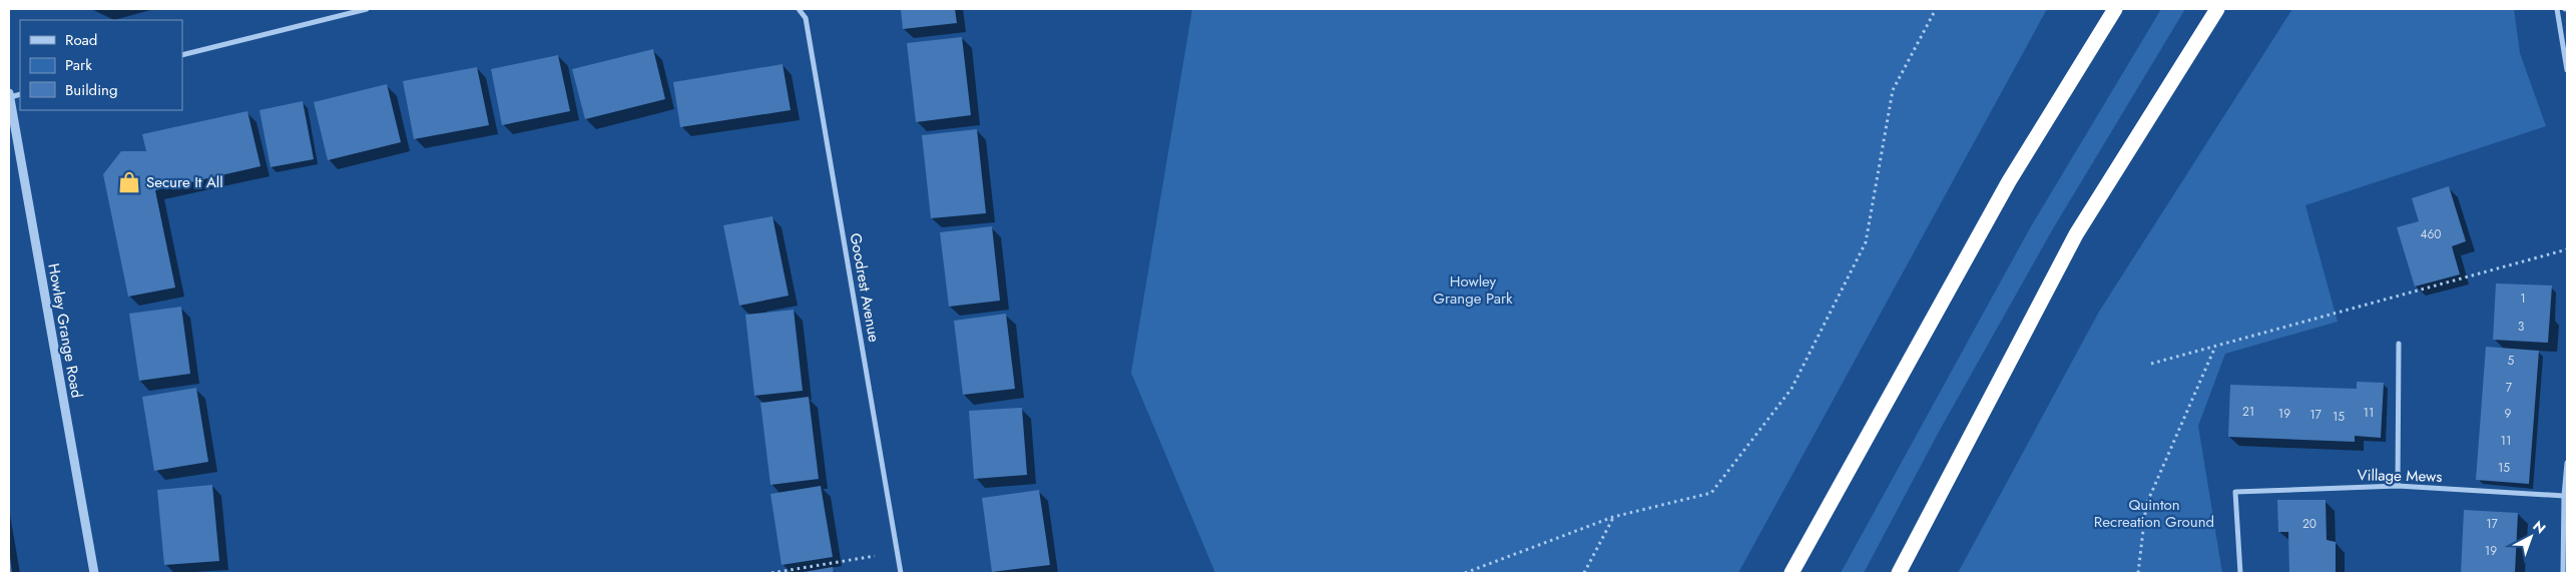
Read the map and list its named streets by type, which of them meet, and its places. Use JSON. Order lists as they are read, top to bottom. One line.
{"streets":{"street":["Goodrest Avenue","Howley Grange Road","Village Mews"]},"parks":["Howley Grange Park","Quinton Recreation Ground"],"places":{"shop":["Secure It All"]},"house_numbers":["460","1","3","5","7","21","11","19","9","17","15","11","15","20","17","19"],"legend":["Road","Park","Building"],"north":"top right"}
